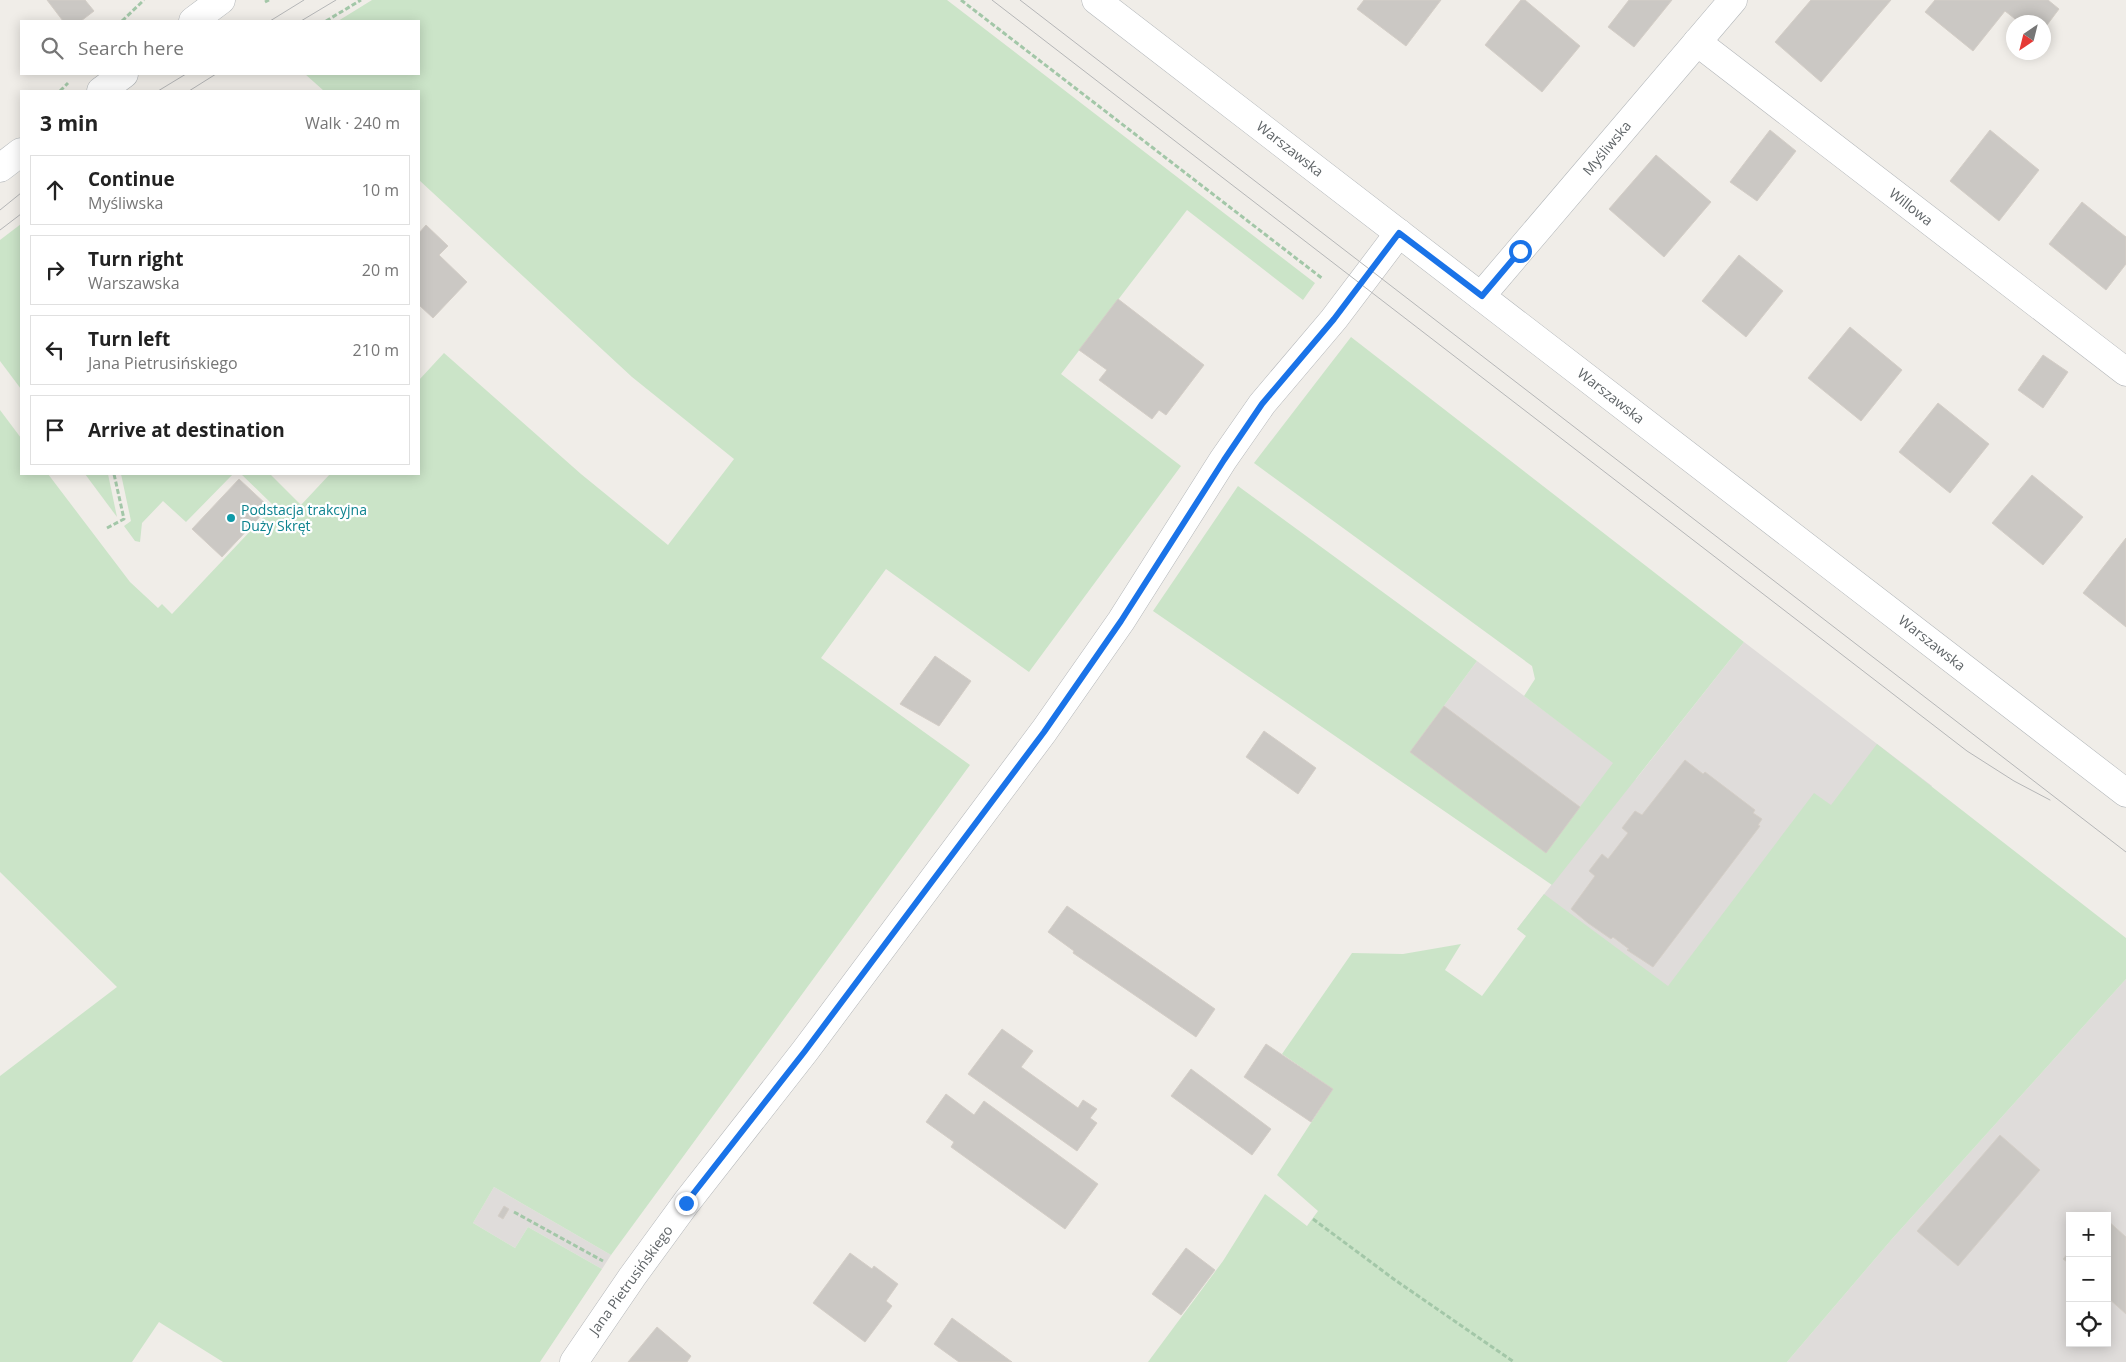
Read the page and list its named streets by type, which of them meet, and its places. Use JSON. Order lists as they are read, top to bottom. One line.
{"streets":{"street":["Myśliwska","Warszawska","Willowa","Jana Pietrusińskiego"]},"crossings":[["Myśliwska","Warszawska"],["Myśliwska","Willowa"],["Warszawska","Jana Pietrusińskiego"]],"places":["Podstacja trakcyjna Duży Skręt"],"north":"bottom left","page":{"search":"Search here","heading":["3 min","Walk · 240 m"],"list":[["Continue","Myśliwska","10 m"],["Turn right","Warszawska","20 m"],["Turn left","Jana Pietrusińskiego","210 m"],"Arrive at destination"],"map_buttons":["+","−"]}}
